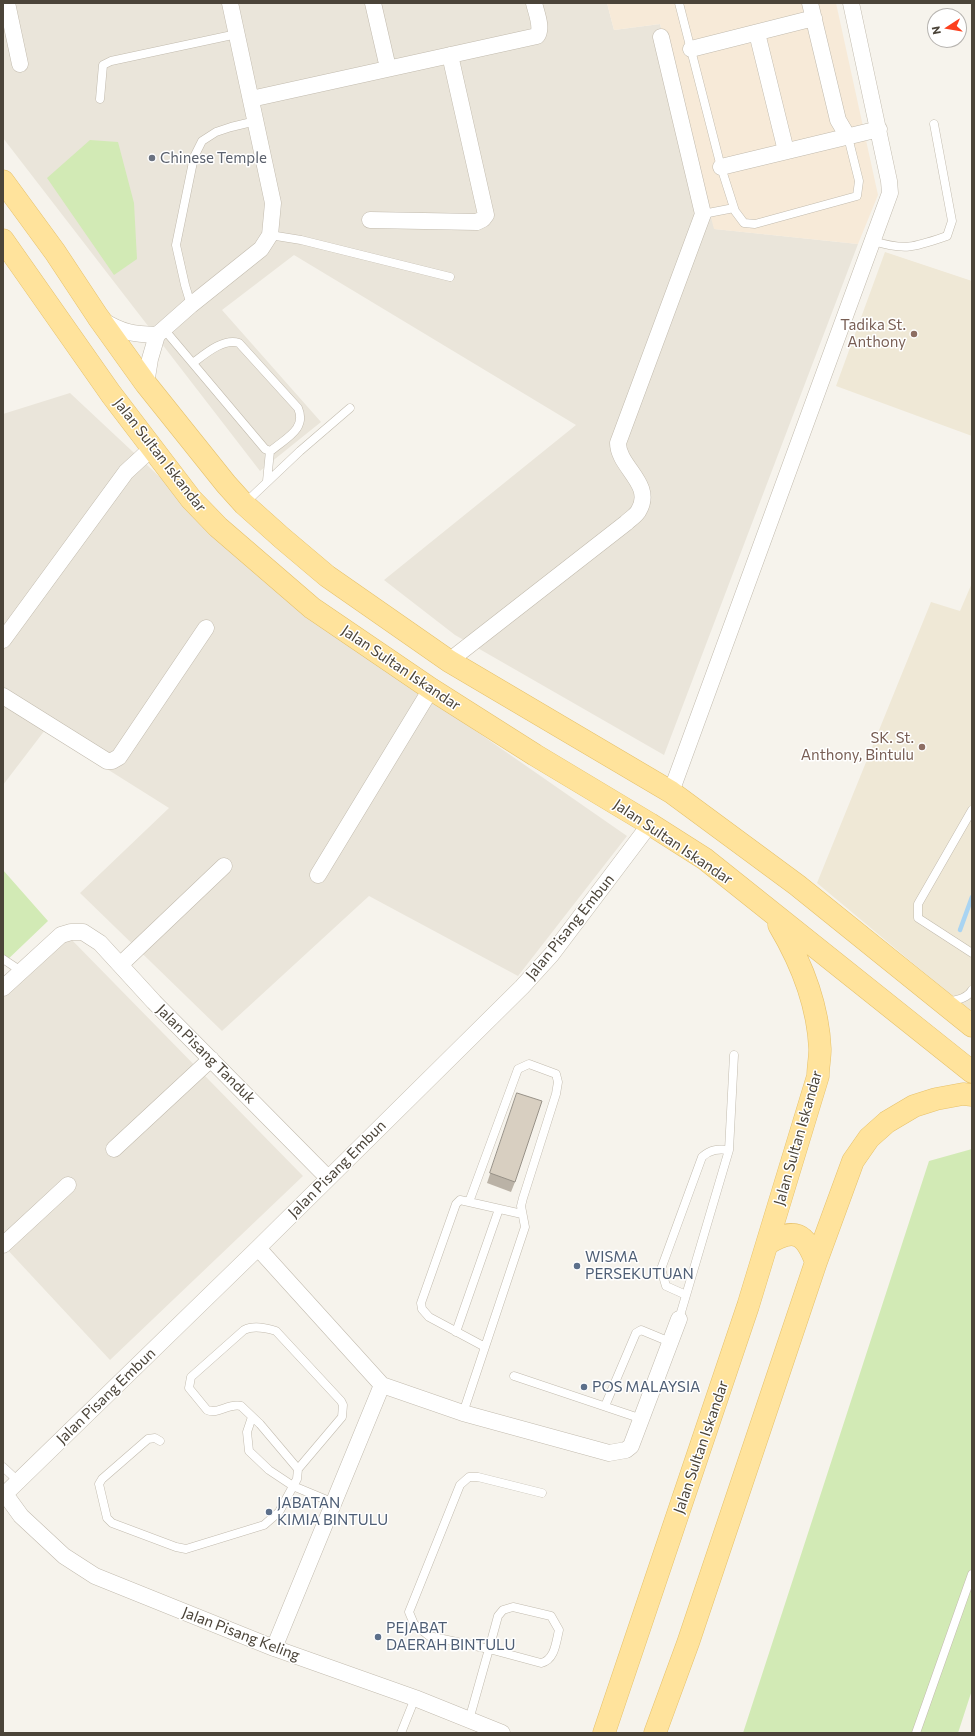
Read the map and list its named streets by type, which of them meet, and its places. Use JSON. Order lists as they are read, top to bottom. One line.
{"streets":{"main road":["Jalan Sultan Iskandar"],"street":["Jalan Pisang Embun","Jalan Pisang Tanduk","Jalan Pisang Keling"]},"crossings":[["Jalan Sultan Iskandar","Jalan Pisang Embun"],["Jalan Pisang Embun","Jalan Pisang Tanduk"],["Jalan Pisang Embun","Jalan Pisang Keling"]],"places":["Chinese Temple","Tadika St. Anthony","SK. St. Anthony, Bintulu","WISMA PERSEKUTUAN","POS MALAYSIA","JABATAN KIMIA BINTULU","PEJABAT DAERAH BINTULU"],"north":"left"}
